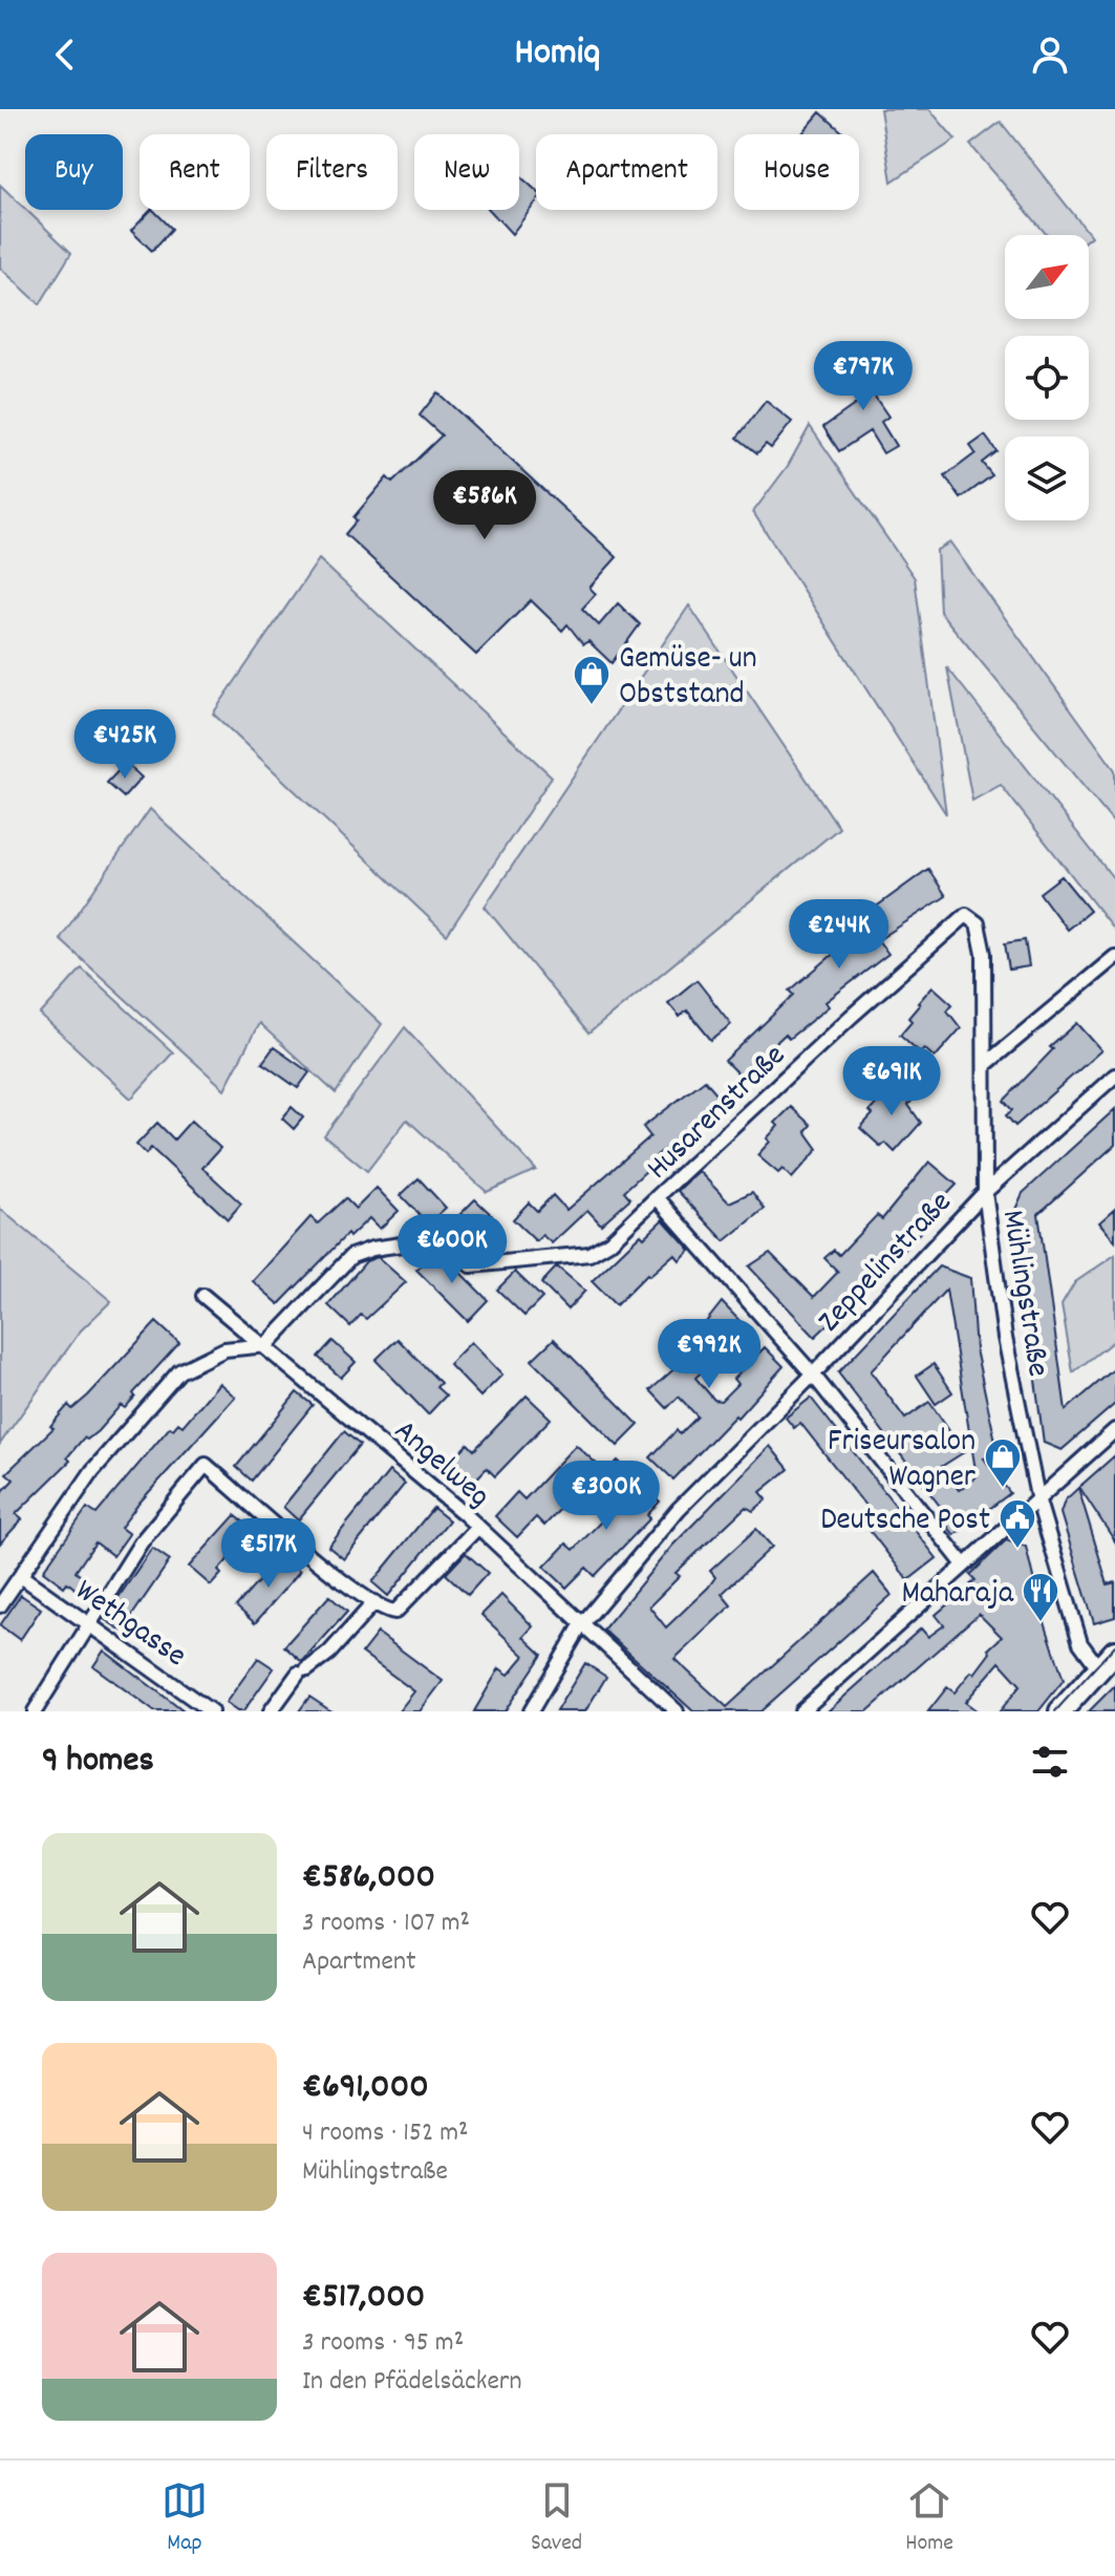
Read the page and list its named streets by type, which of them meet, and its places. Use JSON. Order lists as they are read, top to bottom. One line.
{"streets":{"street":["Husarenstraße","Zeppelinstraße","Mühlingstraße","Angelweg","Wethgasse"]},"crossings":[["Husarenstraße","Zeppelinstraße"],["Husarenstraße","Mühlingstraße"],["Zeppelinstraße","Mühlingstraße"],["Zeppelinstraße","Angelweg"]],"places":{"shop":["Gemüse- un Obststand","Friseursalon Wagner"],"public building":["Deutsche Post"],"restaurant":["Maharaja"]},"north":"top right","page":{"header":"Homiq","chip":["Buy","Rent","Filters","New","Apartment","House"],"price":["€797K","€586K","€425K","€244K","€691K","€600K","€992K","€300K","€517K"],"heading":"9 homes","list":[{"name":"€586,000","note":"3 rooms · 107 m² · Apartment"},{"name":"€691,000","note":"4 rooms · 152 m² · Mühlingstraße"},{"name":"€517,000","note":"3 rooms · 95 m² · In den Pfädelsäckern"}],"tabs":["Map","Saved","Home"]}}
